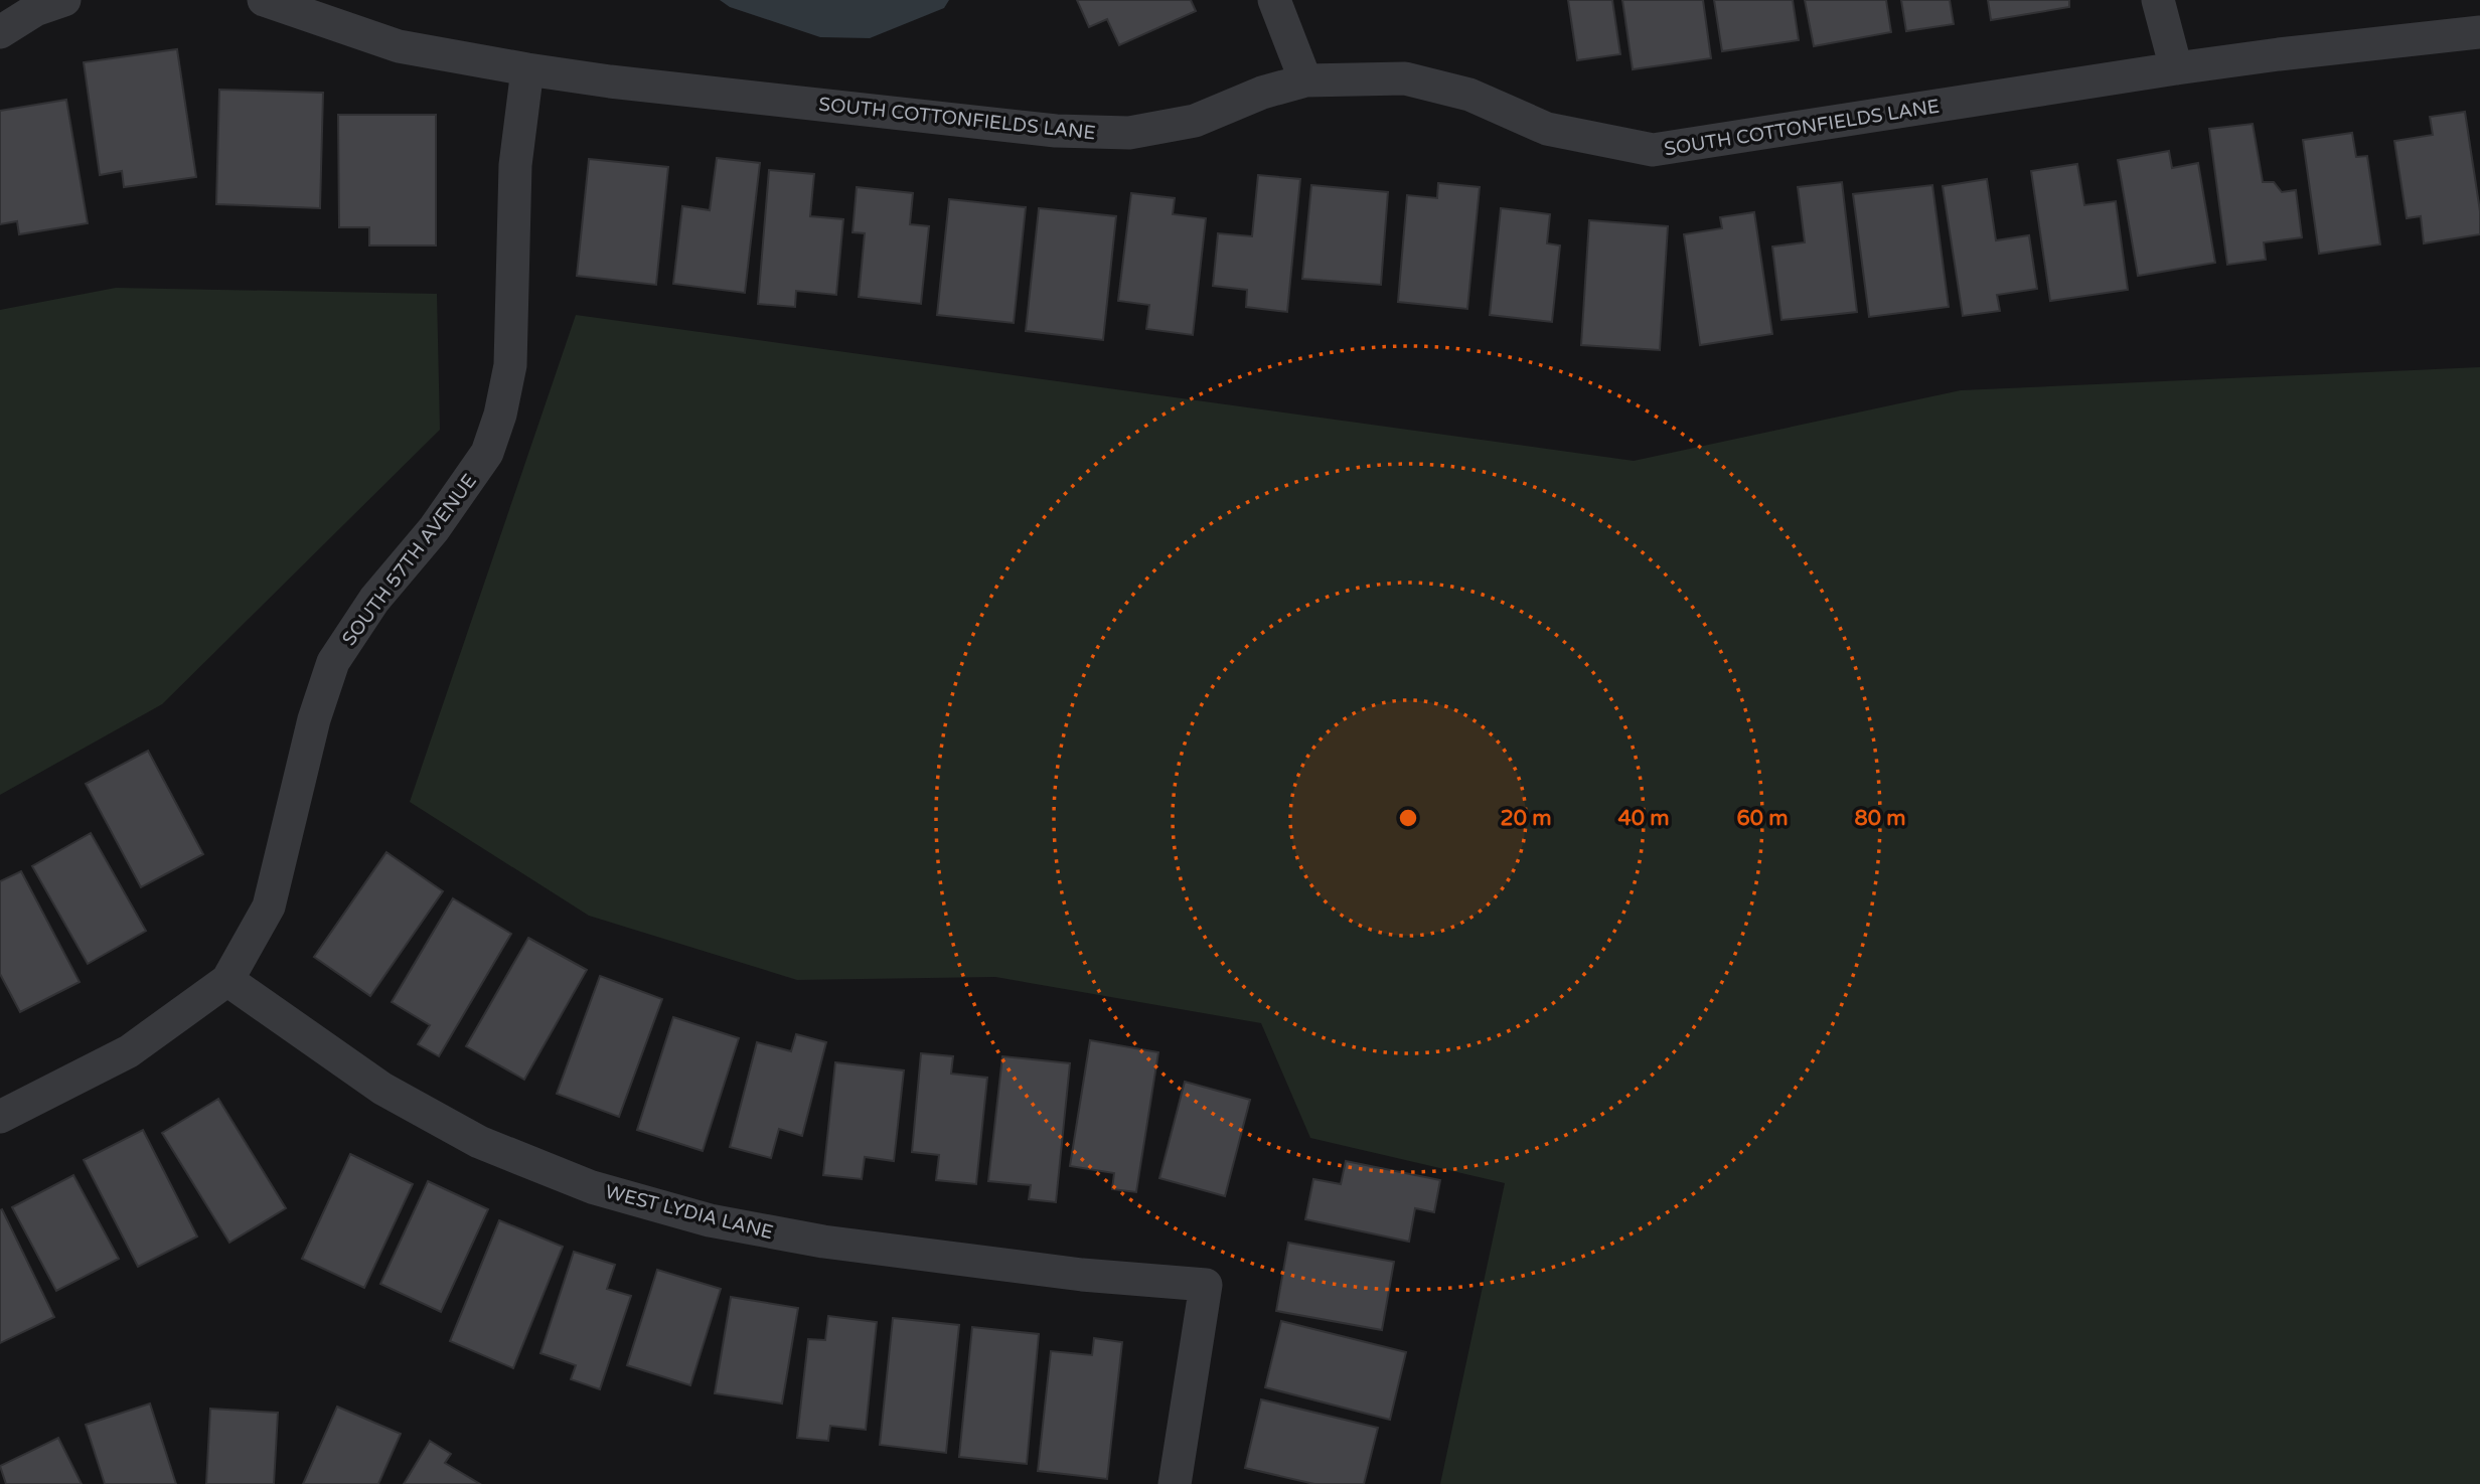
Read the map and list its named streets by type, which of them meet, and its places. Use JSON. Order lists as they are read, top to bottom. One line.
{"streets":{"street":["SOUTH COTTONFIELDS LANE","SOUTH 57TH AVENUE","WEST LYDIA LANE"]},"crossings":[["SOUTH COTTONFIELDS LANE","SOUTH 57TH AVENUE"],["SOUTH 57TH AVENUE","WEST LYDIA LANE"]],"rings":["20 m","40 m","60 m","80 m"]}
